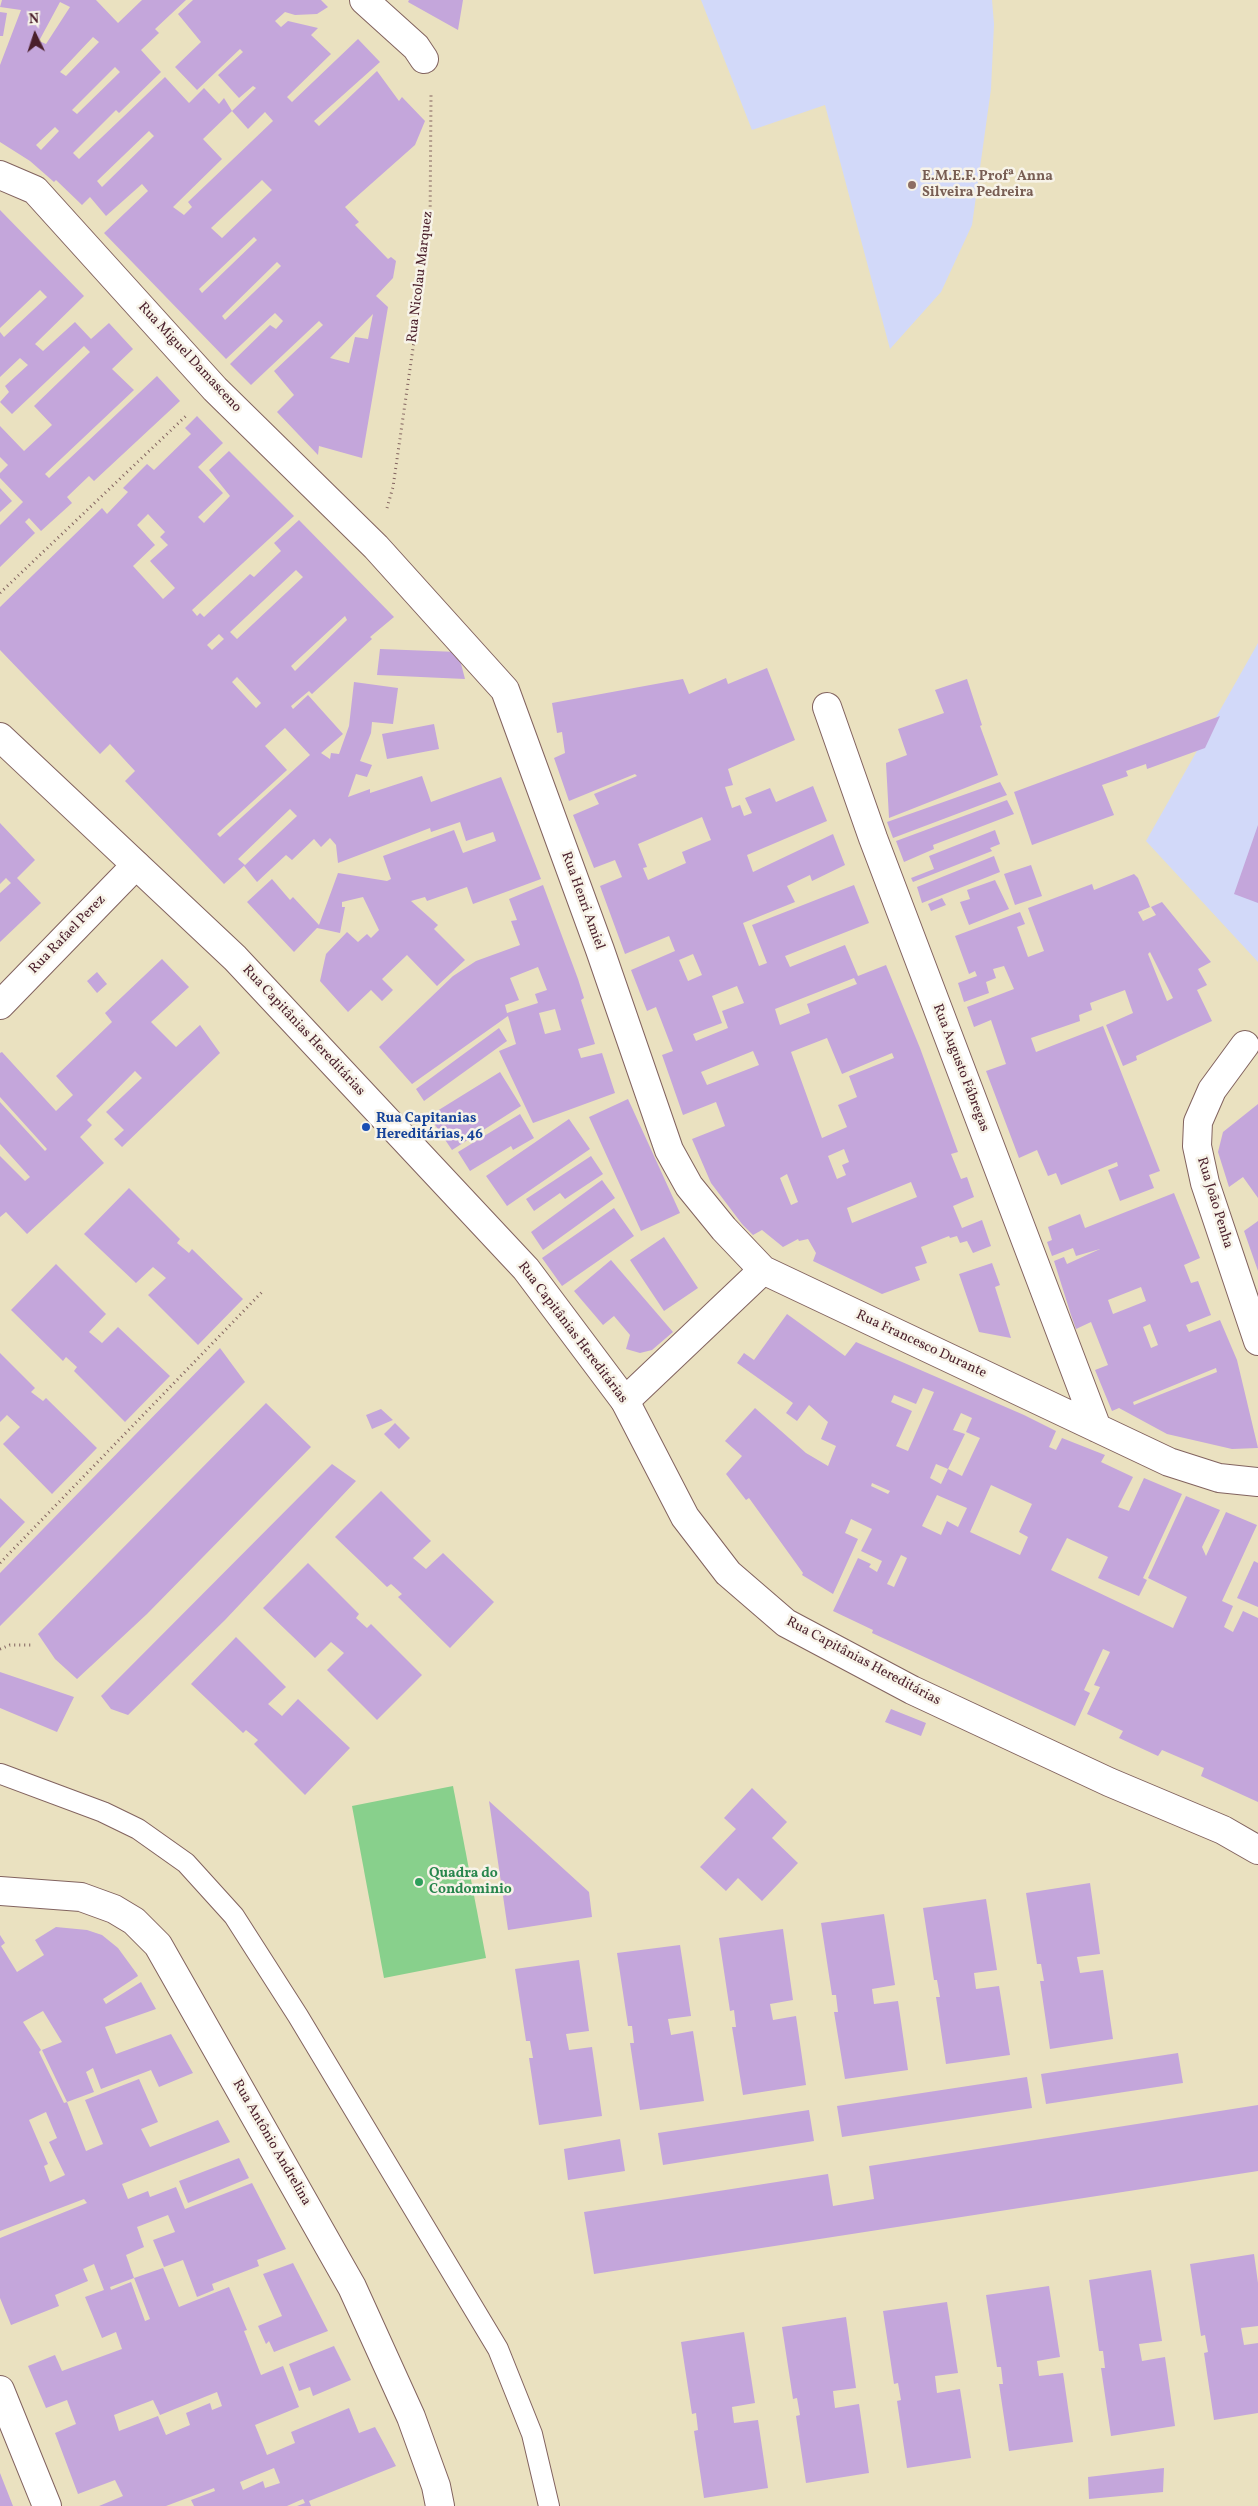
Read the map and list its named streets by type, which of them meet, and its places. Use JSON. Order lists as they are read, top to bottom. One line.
{"streets":{"street":["Rua Miguel Damasceno","Rua Henri Amiel","Rua Rafael Perez","Rua Capitânias Hereditárias","Rua Augusto Fábregas","Rua João Penha","Rua Francesco Durante","Rua Antônio Andrelina"],"path":["Rua Nicolau Marquez"]},"crossings":[["Rua Nicolau Marquez","Rua Miguel Damasceno"],["Rua Nicolau Marquez","Rua Henri Amiel"],["Rua Miguel Damasceno","Rua Henri Amiel"],["Rua Henri Amiel","Rua Francesco Durante"],["Rua Rafael Perez","Rua Capitânias Hereditárias"],["Rua Augusto Fábregas","Rua Francesco Durante"]],"places":["E.M.E.F. Profª Anna Silveira Pedreira","Rua Capitanias Hereditárias, 46","Quadra do Condominio"],"north":"top"}
